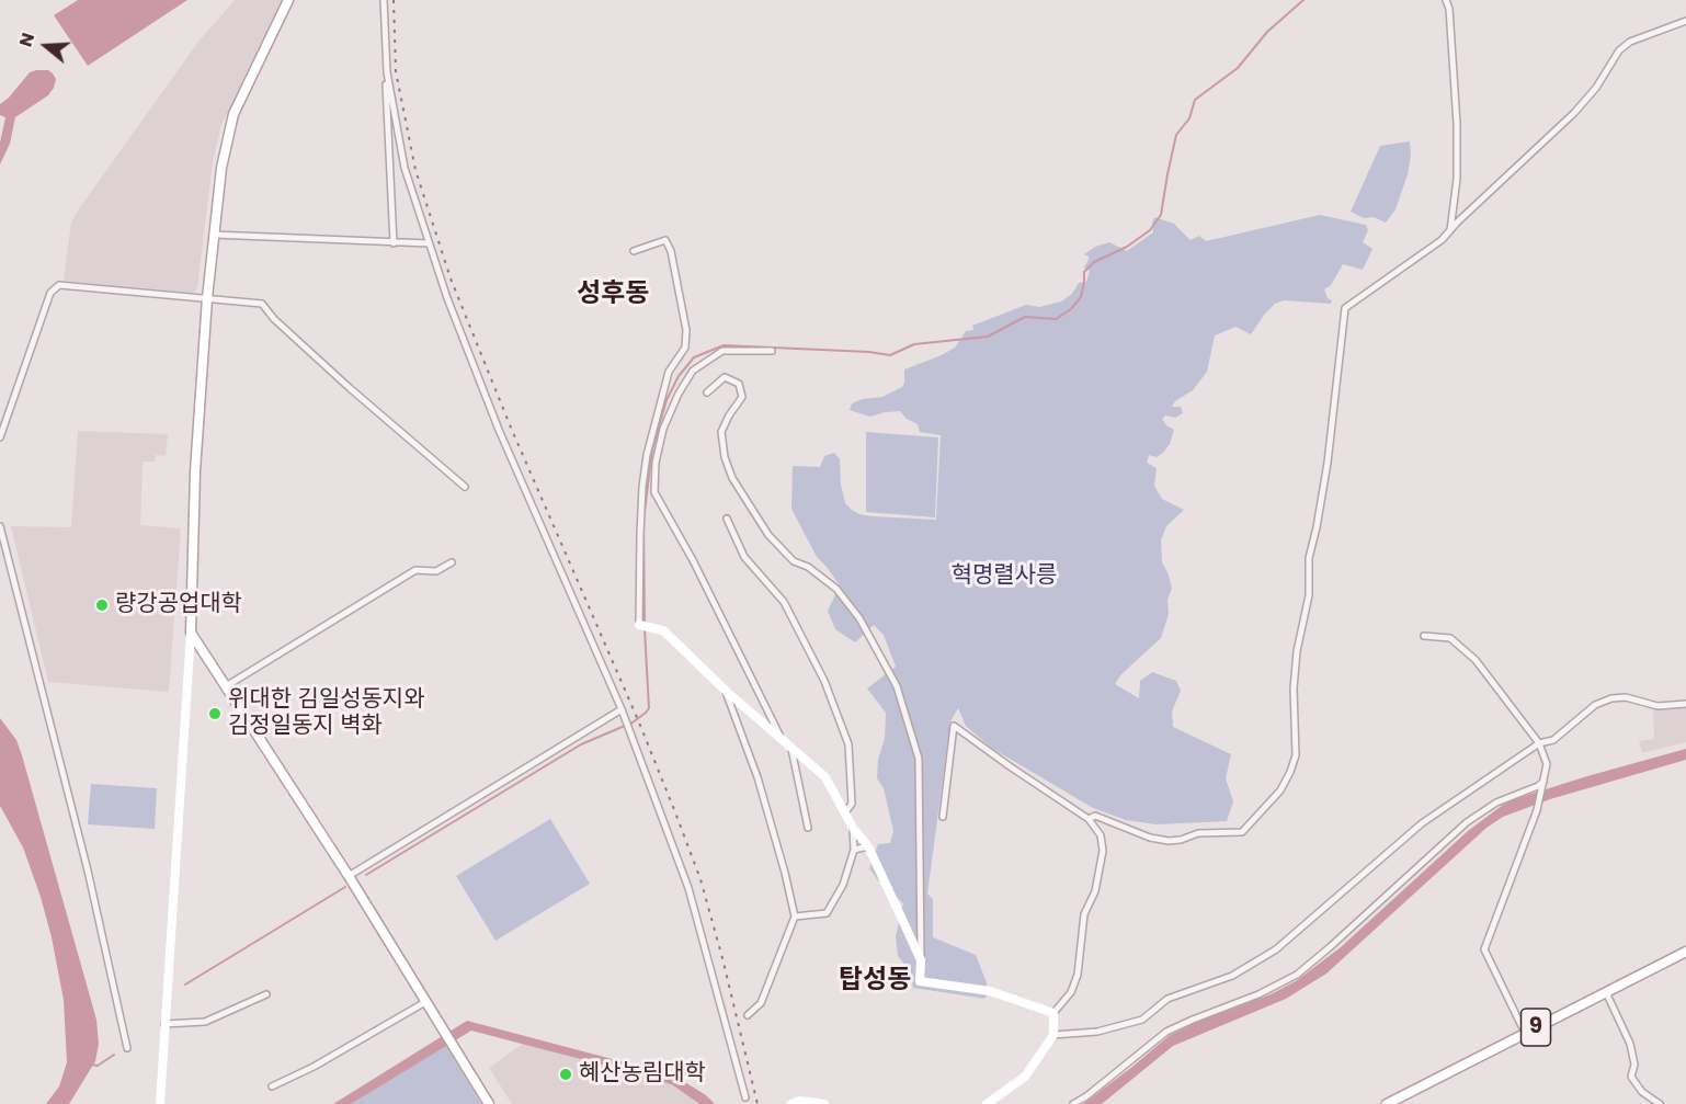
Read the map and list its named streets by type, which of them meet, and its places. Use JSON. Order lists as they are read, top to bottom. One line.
{"streets":{"main road":["9"]},"districts":["성후동","탑성동"],"parks":["혁명렬사릉"],"places":["량강공업대학","위대한 김일성동지와 김정일동지 벽화","혜산농림대학"],"north":"left"}
